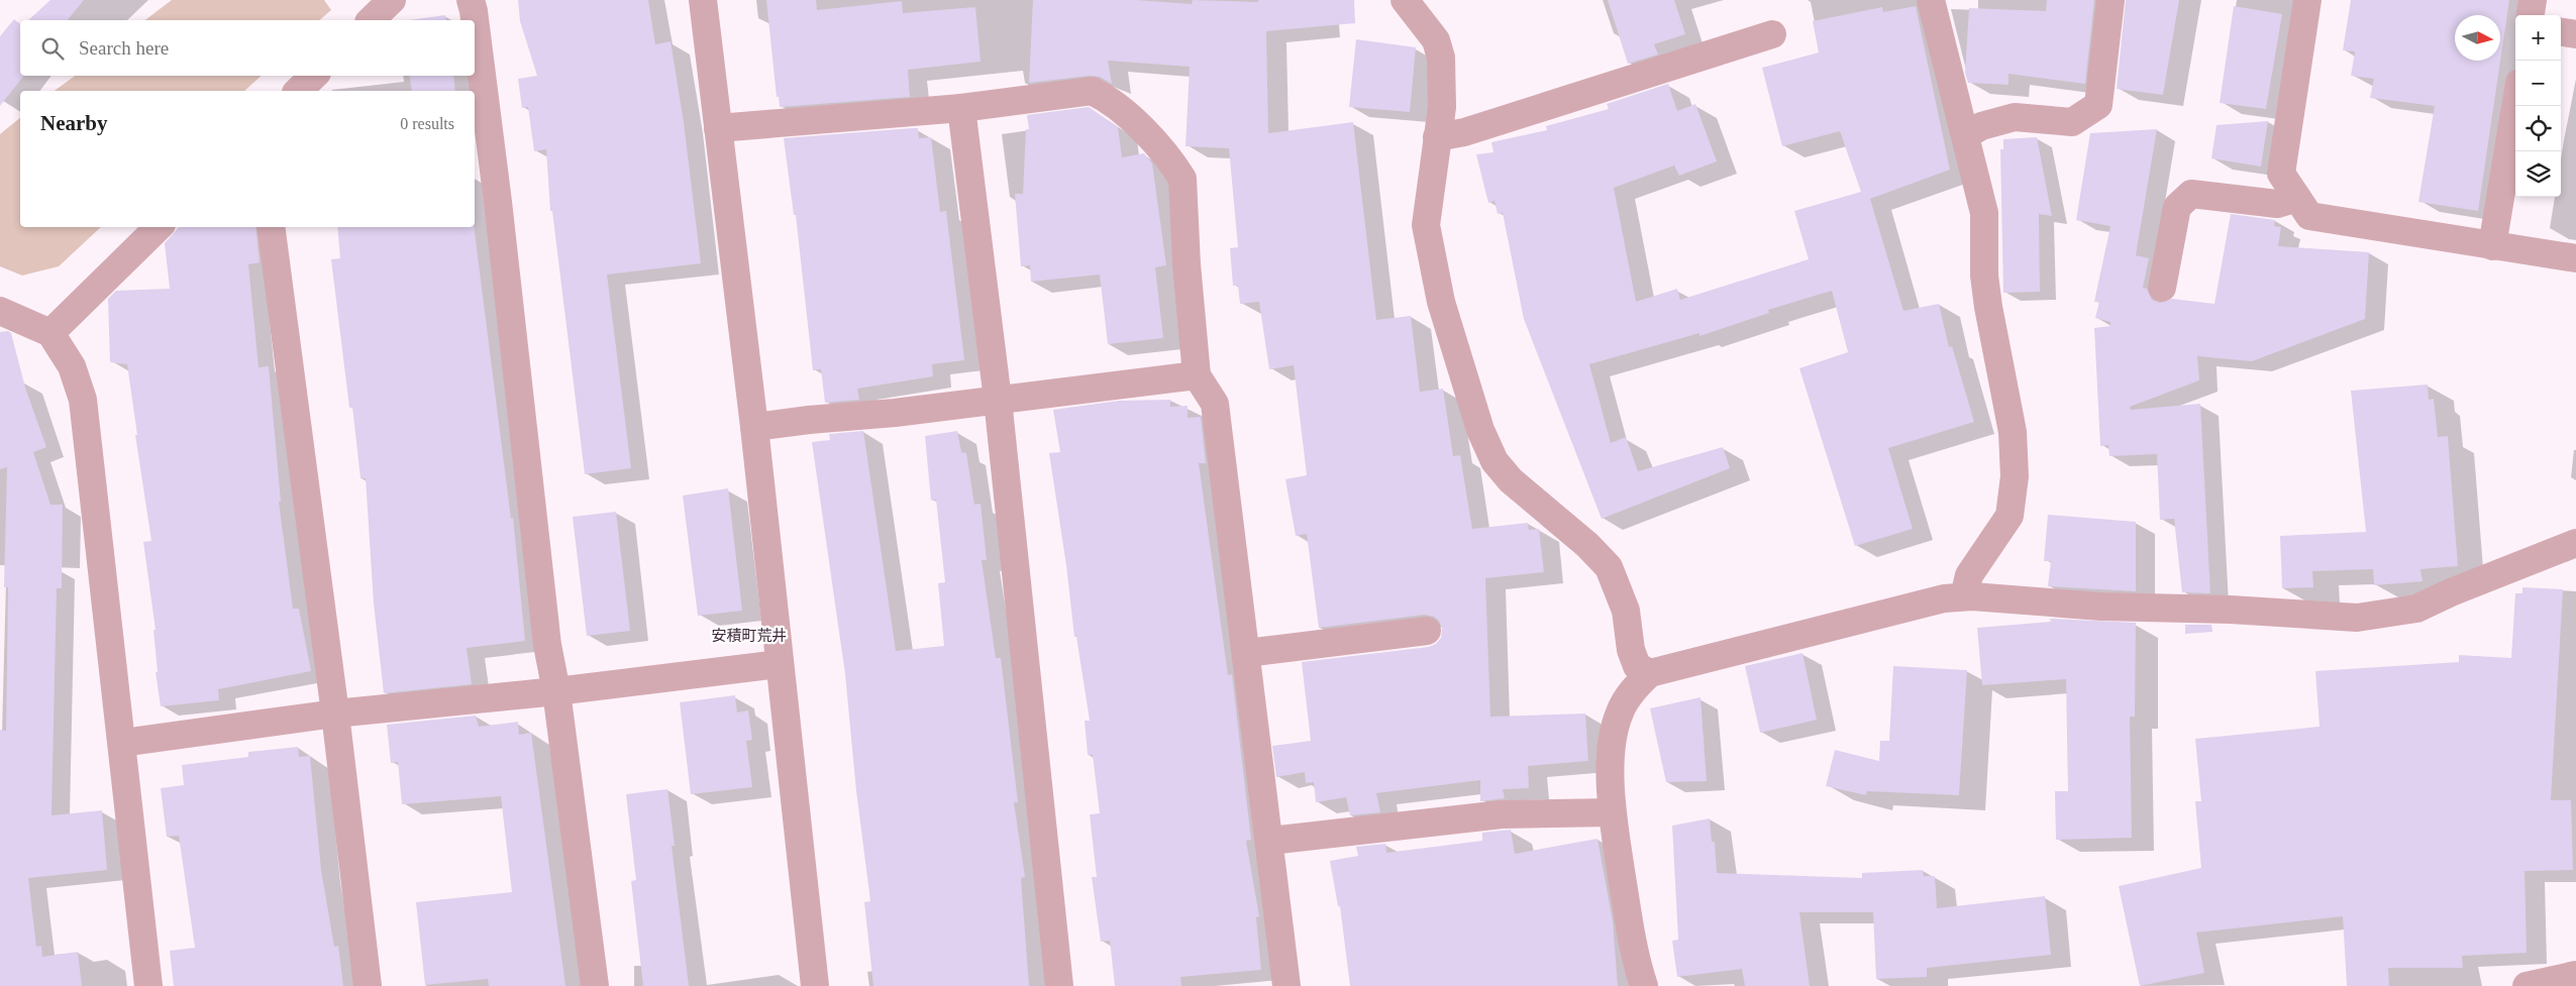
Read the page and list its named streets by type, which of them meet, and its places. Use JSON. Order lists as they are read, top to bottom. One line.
{"districts":["安積町荒井"],"north":"right","page":{"map_buttons":["+","−"],"search":"Search here","heading":["Nearby","0 results"]}}
